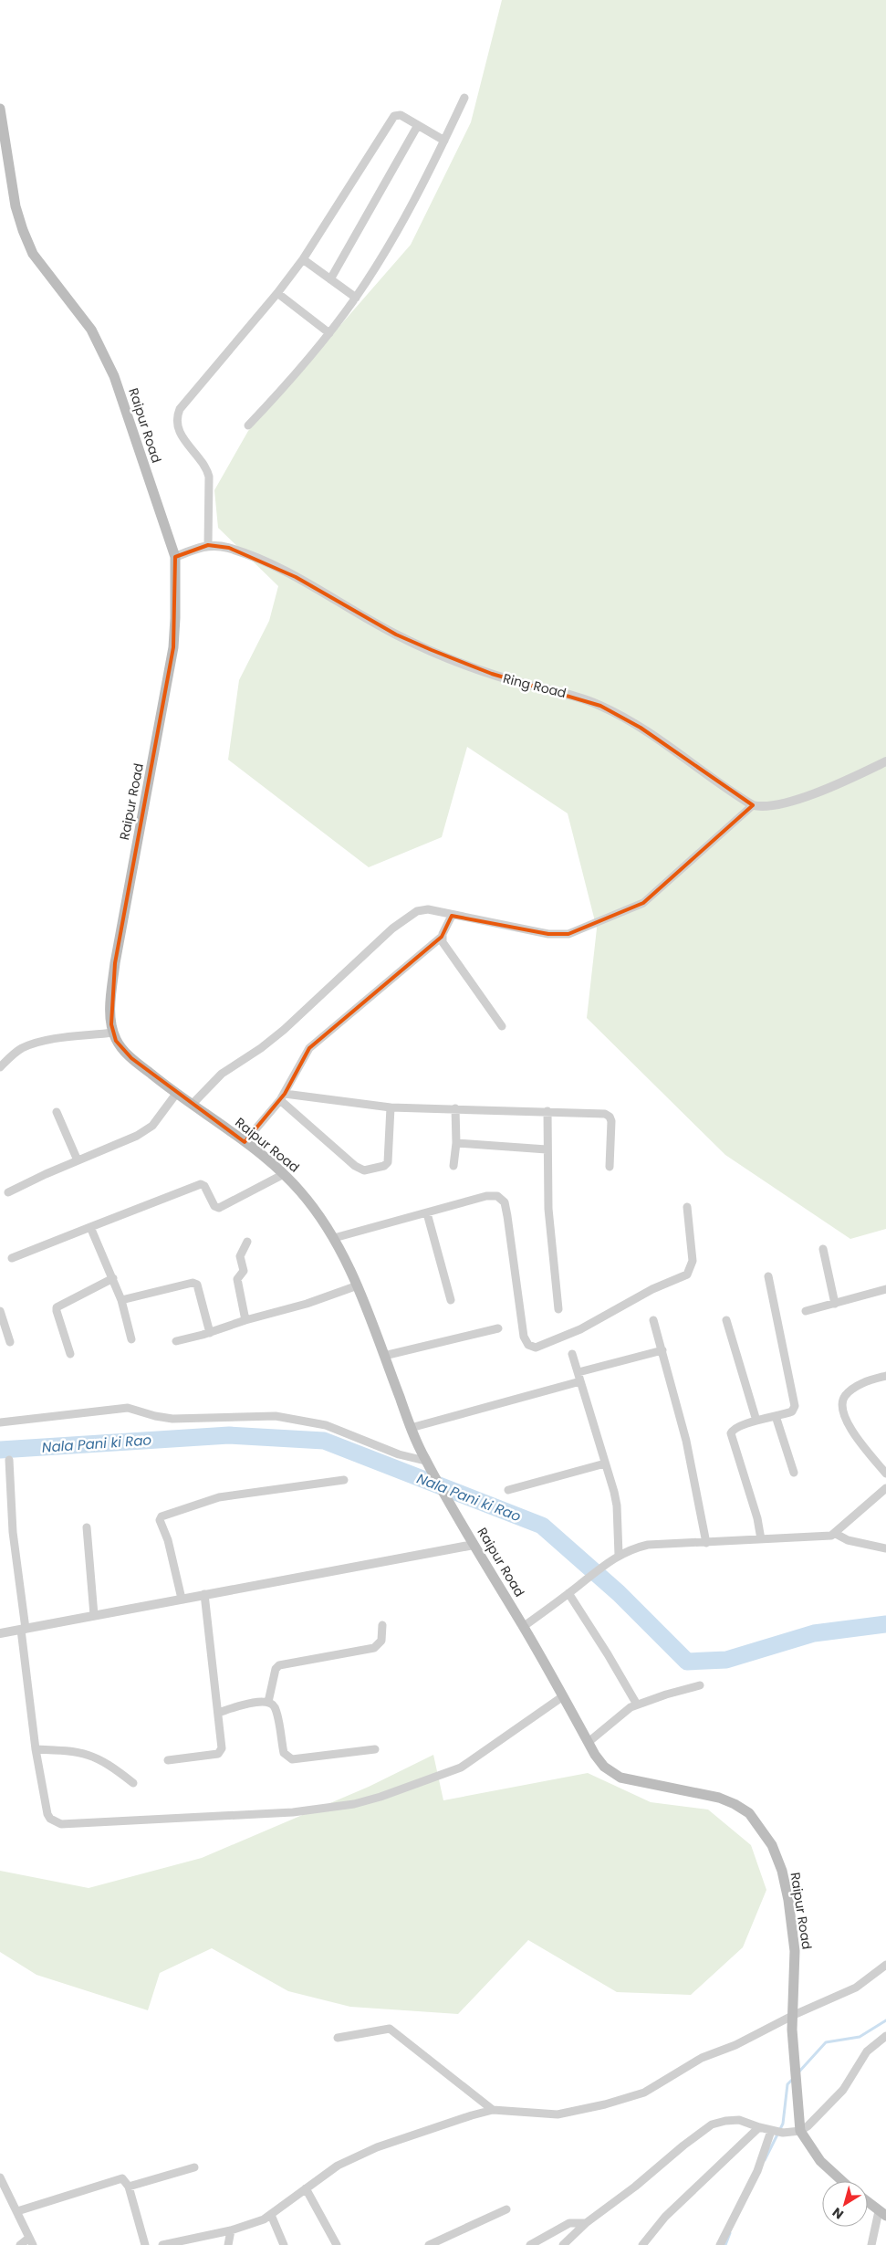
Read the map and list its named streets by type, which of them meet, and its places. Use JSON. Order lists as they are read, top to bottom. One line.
{"streets":{"main road":["Raipur Road"],"street":["Ring Road"]},"crossings":[["Raipur Road","Ring Road"]],"water":["Nala Pani ki Rao"],"north":"bottom left"}
